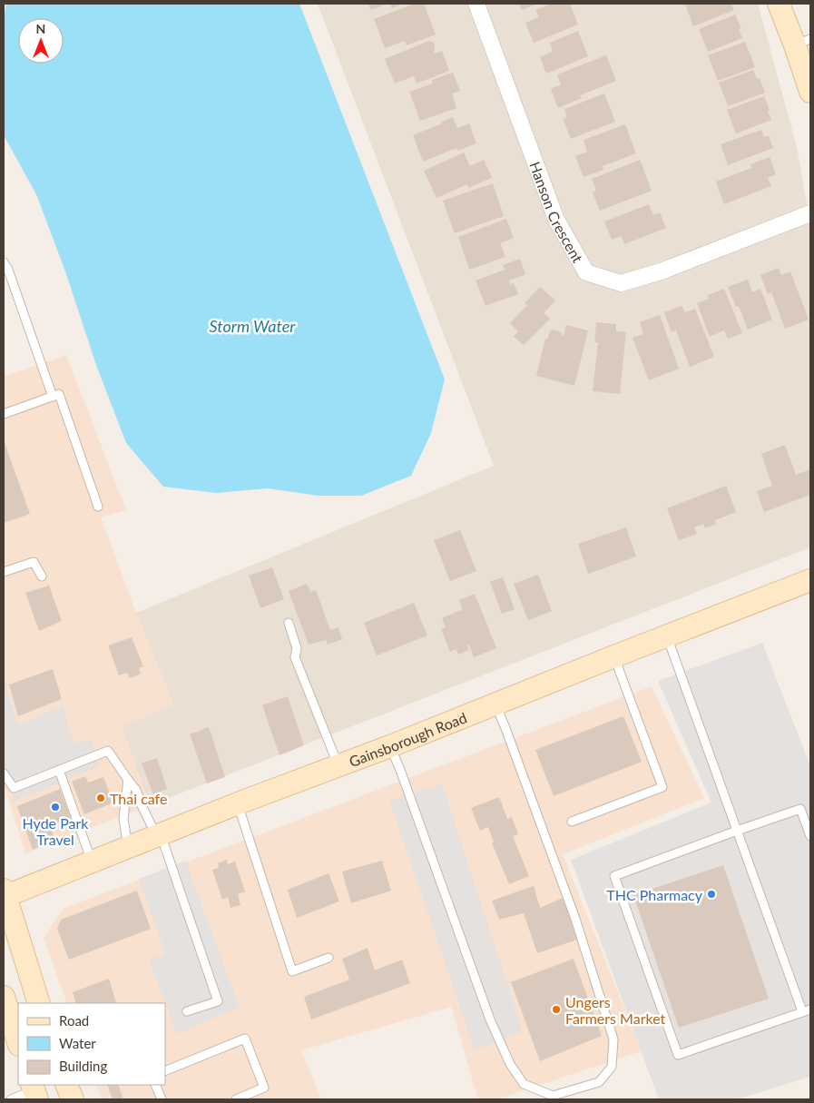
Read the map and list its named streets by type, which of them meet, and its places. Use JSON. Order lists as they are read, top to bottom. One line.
{"streets":{"main road":["Gainsborough Road"],"street":["Hanson Crescent"]},"water":["Storm Water"],"places":["Thai cafe","Hyde Park Travel","THC Pharmacy","Ungers Farmers Market"],"legend":["Road","Water","Building"],"north":"top"}
